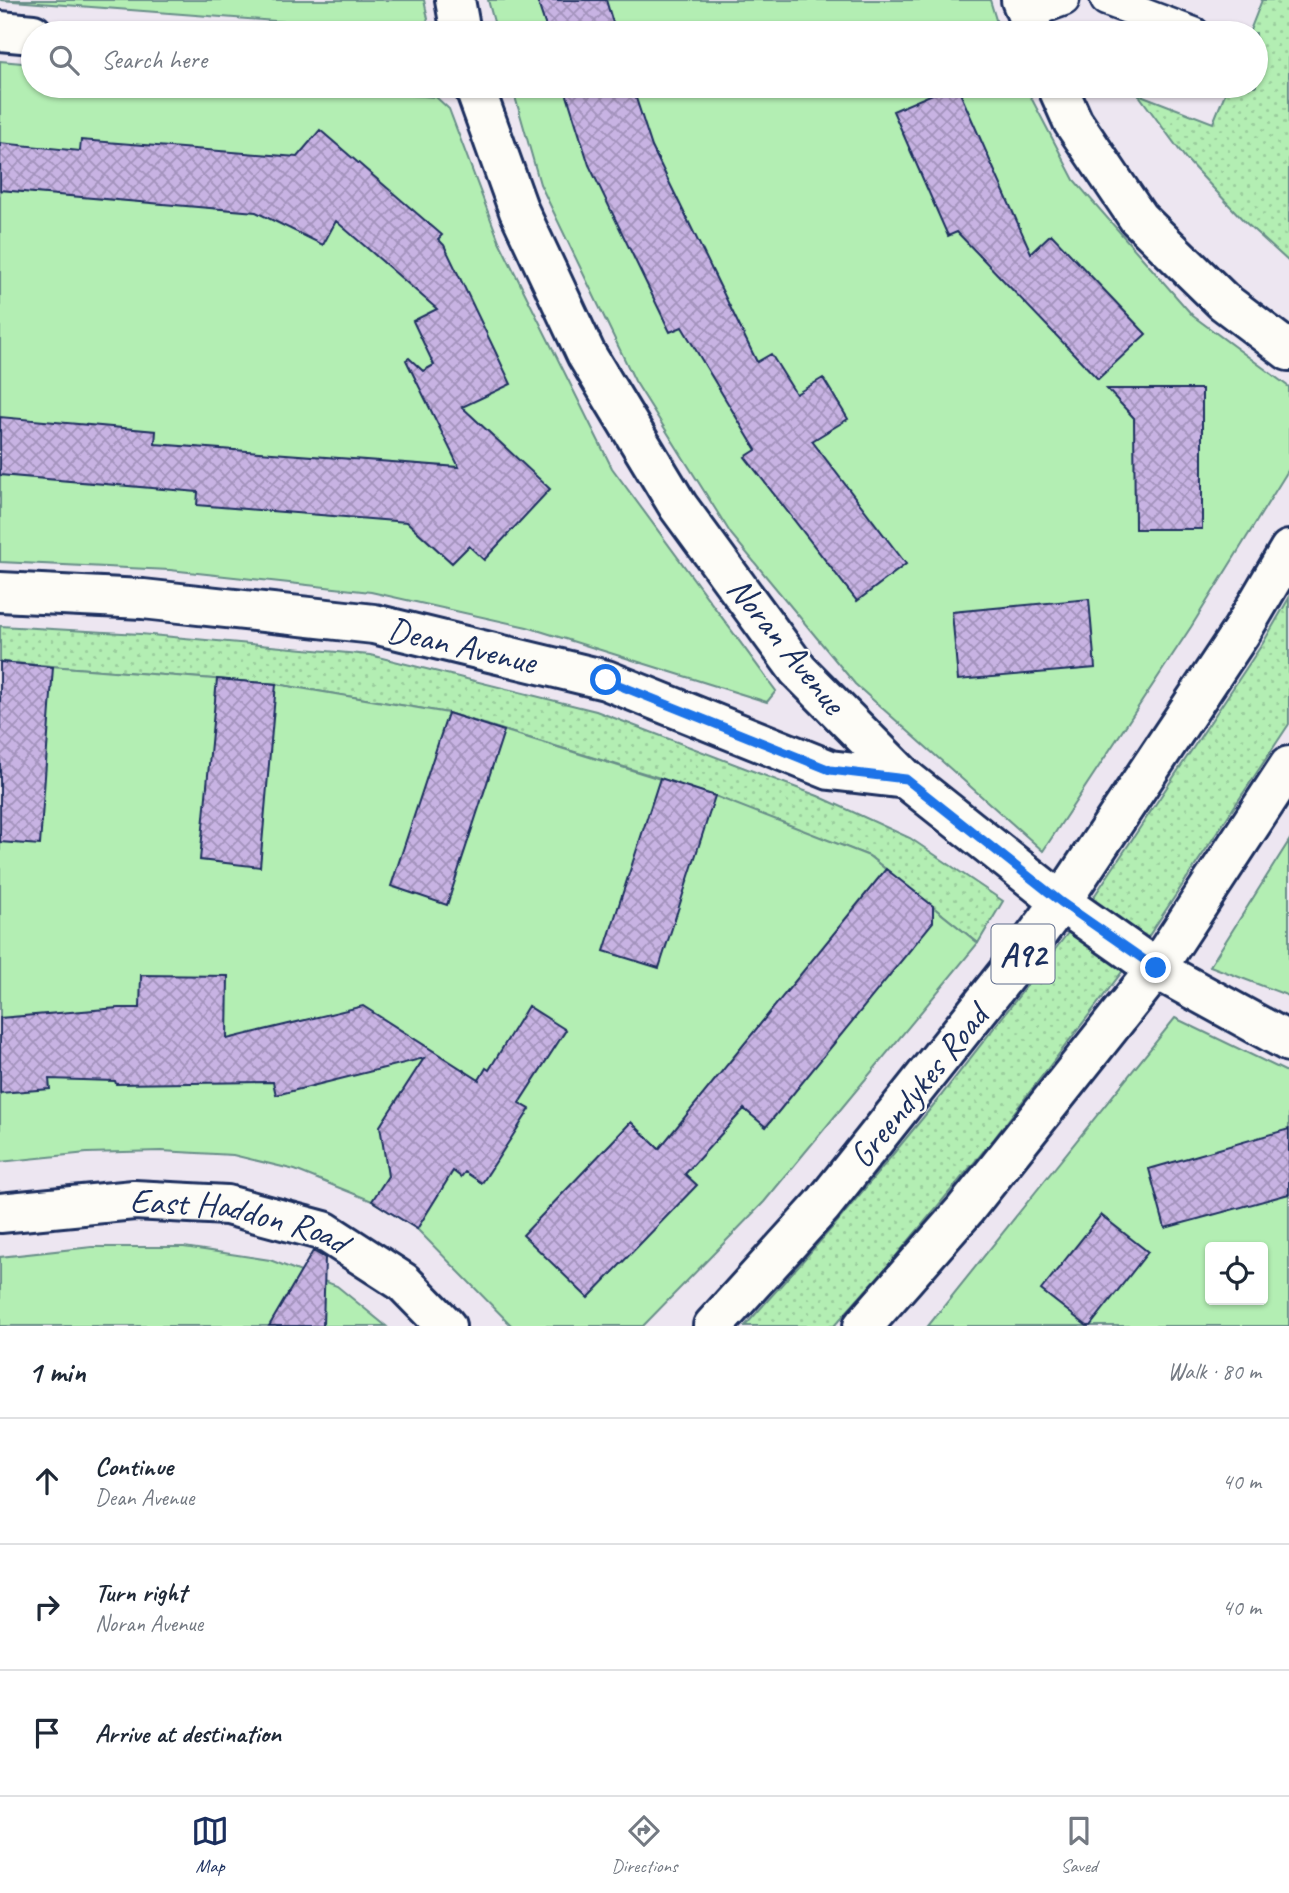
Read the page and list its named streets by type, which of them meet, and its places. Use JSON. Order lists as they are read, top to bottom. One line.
{"streets":{"main road":["Dean Avenue","Noran Avenue","A92","Greendykes Road","East Haddon Road"]},"crossings":[["Dean Avenue","Noran Avenue"],["Noran Avenue","Greendykes Road"]],"page":{"search":"Search here","heading":["1 min","Walk · 80 m"],"list":[["Continue","Dean Avenue","40 m"],["Turn right","Noran Avenue","40 m"],"Arrive at destination"],"nav":["Map","Directions","Saved"]}}
